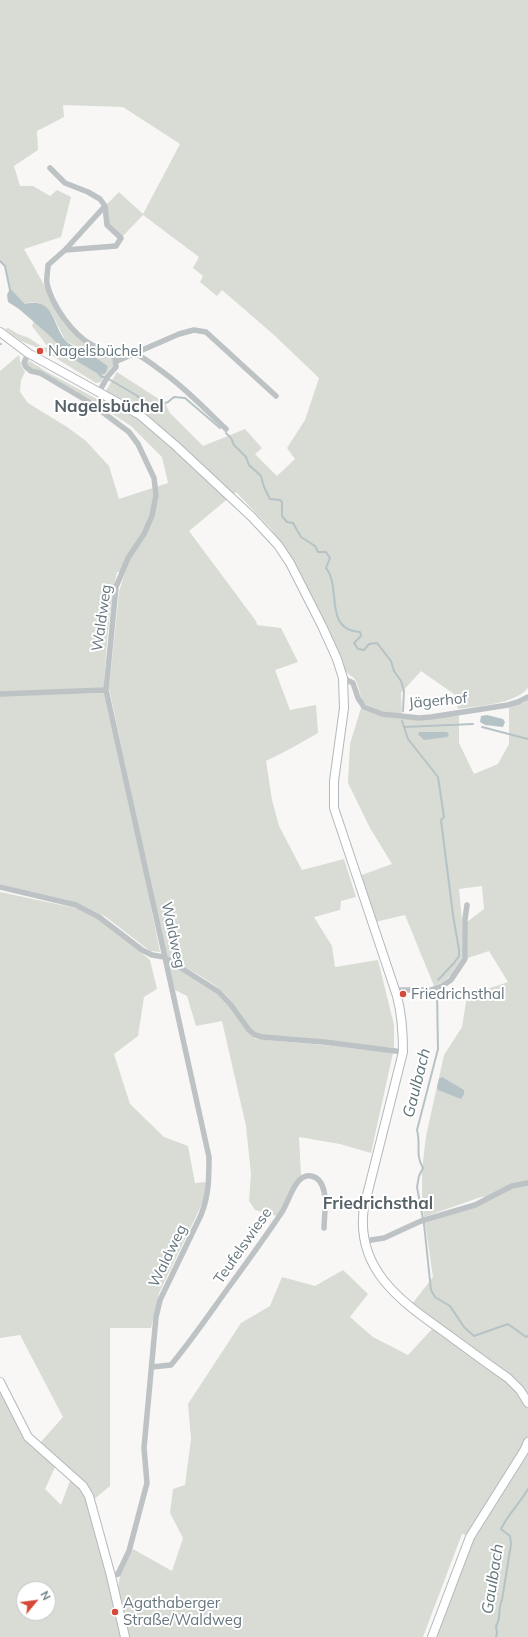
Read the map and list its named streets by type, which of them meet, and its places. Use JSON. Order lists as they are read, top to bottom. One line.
{"streets":{"street":["Waldweg","Jägerhof","Teufelswiese"]},"crossings":[["Waldweg","Teufelswiese"]],"districts":["Nagelsbüchel","Friedrichsthal"],"water":["Gaulbach"],"places":["Nagelsbüchel","Friedrichsthal","Agathaberger Straße/Waldweg"],"north":"top right"}
